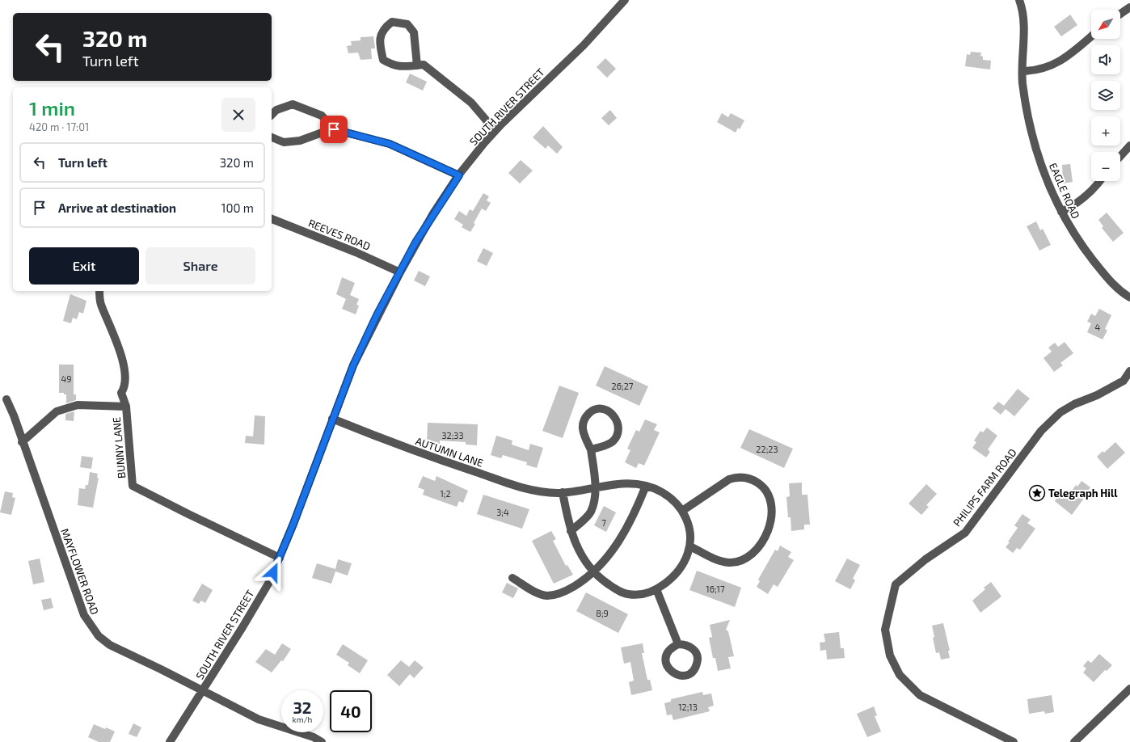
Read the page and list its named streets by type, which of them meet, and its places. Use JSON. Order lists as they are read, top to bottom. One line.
{"streets":{"street":["SOUTH RIVER STREET","EAGLE ROAD","REEVES ROAD","BUNNY LANE","AUTUMN LANE","PHILIPS FARM ROAD","MAYFLOWER ROAD"]},"crossings":[["SOUTH RIVER STREET","REEVES ROAD"],["SOUTH RIVER STREET","BUNNY LANE"],["SOUTH RIVER STREET","AUTUMN LANE"],["SOUTH RIVER STREET","MAYFLOWER ROAD"]],"places":{"place":["Telegraph Hill"]},"house_numbers":["4","49","26;27","32;33","22;23","1;2","3;4","7","16;17","8;9","12;13"],"north":"bottom left","page":{"map_buttons":["+","−"],"turn":["320 m","Turn left"],"heading":["1 min","420 m · 17:01"],"list":[{"name":"Turn left","value":"320 m"},{"name":"Arrive at destination","value":"100 m"}],"buttons":["Exit","Share"],"speed":"32 km/h","limit":"40"}}
